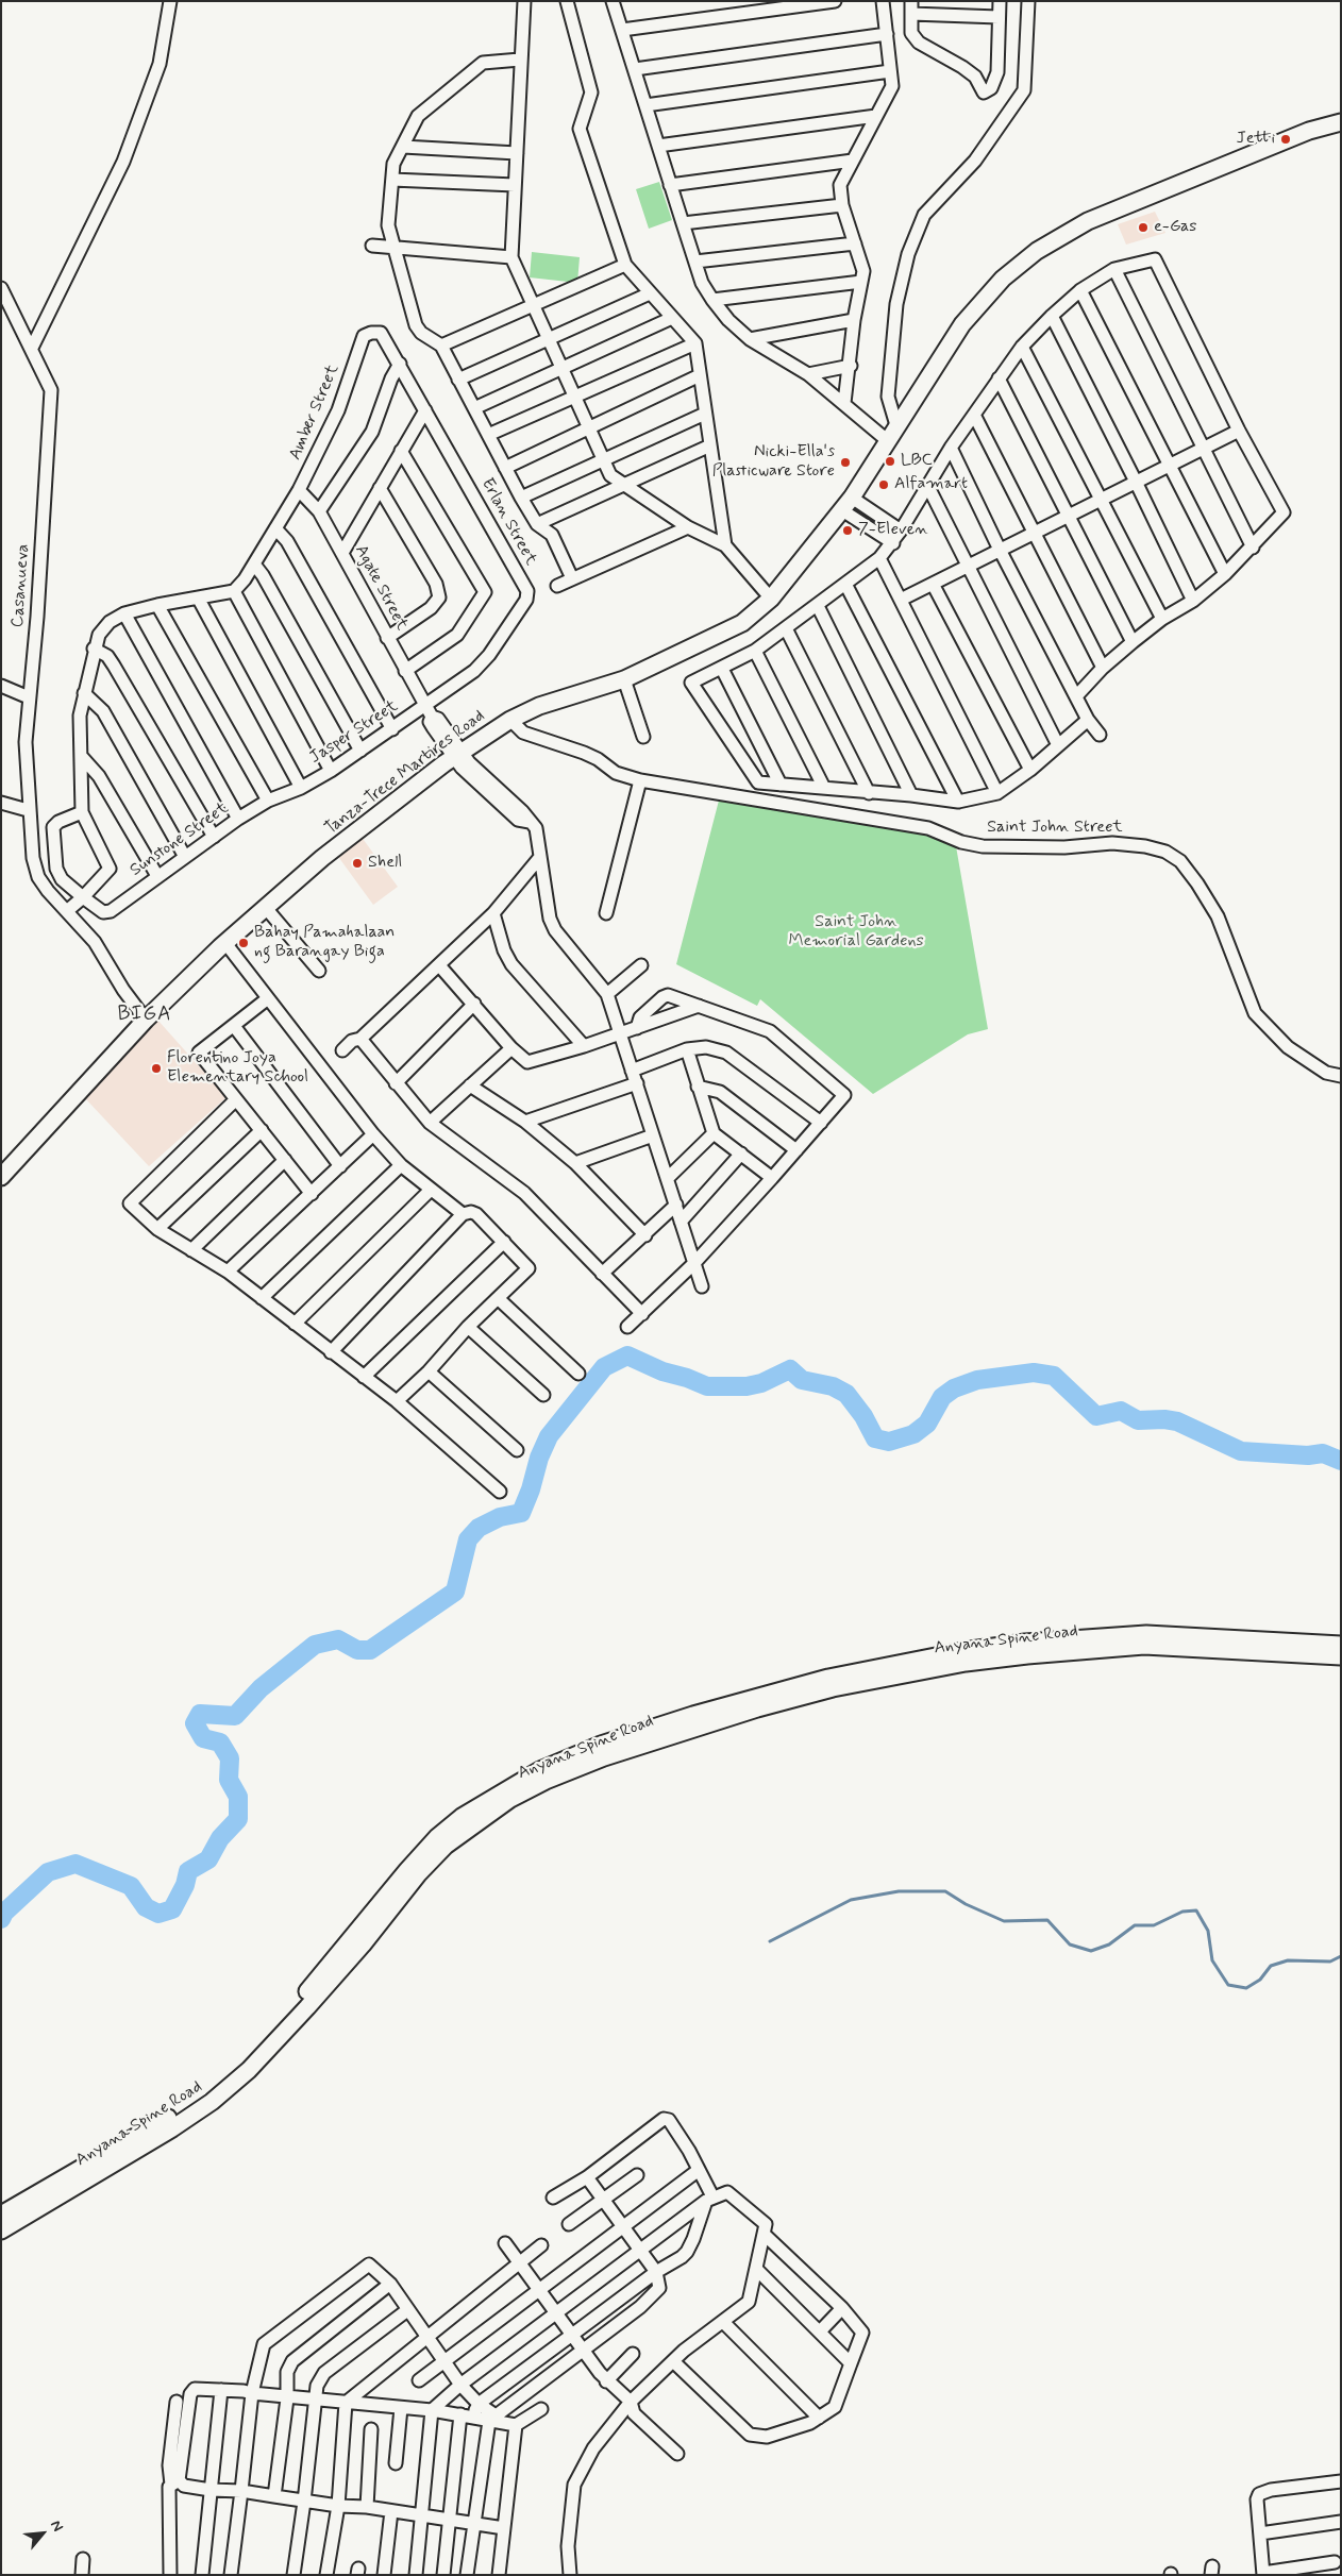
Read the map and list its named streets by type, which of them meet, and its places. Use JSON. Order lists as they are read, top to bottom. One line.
{"streets":{"main road":["Tanza-Trece Martires Road","Anyana Spine Road"],"street":["Amber Street","Erlan Street","Casanueva","Agate Street","Jasper Street","Saint John Street","Sunstone Street"]},"crossings":[["Amber Street","Erlan Street"],["Amber Street","Agate Street"],["Erlan Street","Agate Street"],["Erlan Street","Jasper Street"],["Casanueva","Tanza-Trece Martires Road"],["Agate Street","Jasper Street"],["Agate Street","Tanza-Trece Martires Road"],["Jasper Street","Sunstone Street"],["Tanza-Trece Martires Road","Saint John Street"]],"districts":["BIGA"],"parks":["Saint John Memorial Gardens"],"places":["Jetti","e-Gas","LBC","Nicki-Ella's Plasticware Store","Alfamart","7-Eleven","Shell","Bahay Pamahalaan ng Barangay Biga","Florentino Joya Elementary School"],"north":"top right"}
